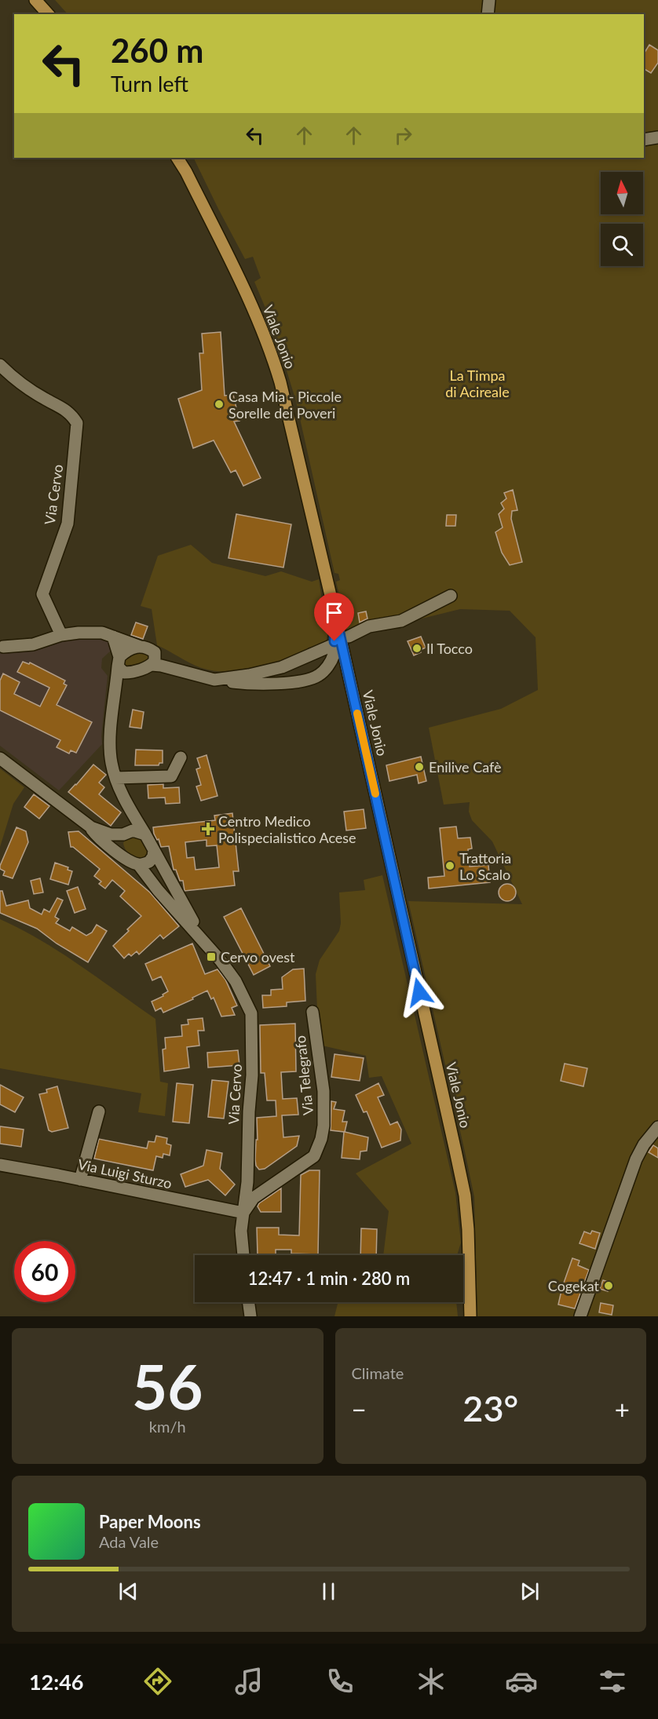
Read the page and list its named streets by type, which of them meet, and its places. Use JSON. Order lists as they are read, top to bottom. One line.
{"streets":{"main road":["Viale Jonio"],"street":["Via Cervo","Via Telegrafo","Via Luigi Sturzo"]},"crossings":[["Via Cervo","Via Telegrafo"],["Via Cervo","Via Luigi Sturzo"],["Via Telegrafo","Via Luigi Sturzo"]],"parks":["La Timpa di Acireale"],"places":{"other":["Casa Mia - Piccole Sorelle dei Poveri","Il Tocco","Enilive Cafè","Trattoria Lo Scalo","Cogekat"],"health":["Centro Medico Polispecialistico Acese"],"transit":["Cervo ovest"]},"north":"top","page":{"turn":["260 m","Turn left"],"limit":"60","trip":"12:47 · 1 min · 280 m","tile":[["56","km/h"],"Climate"],"heat":["−","23°","+"],"song":["Paper Moons","Ada Vale"],"tabs":"12:46"}}
